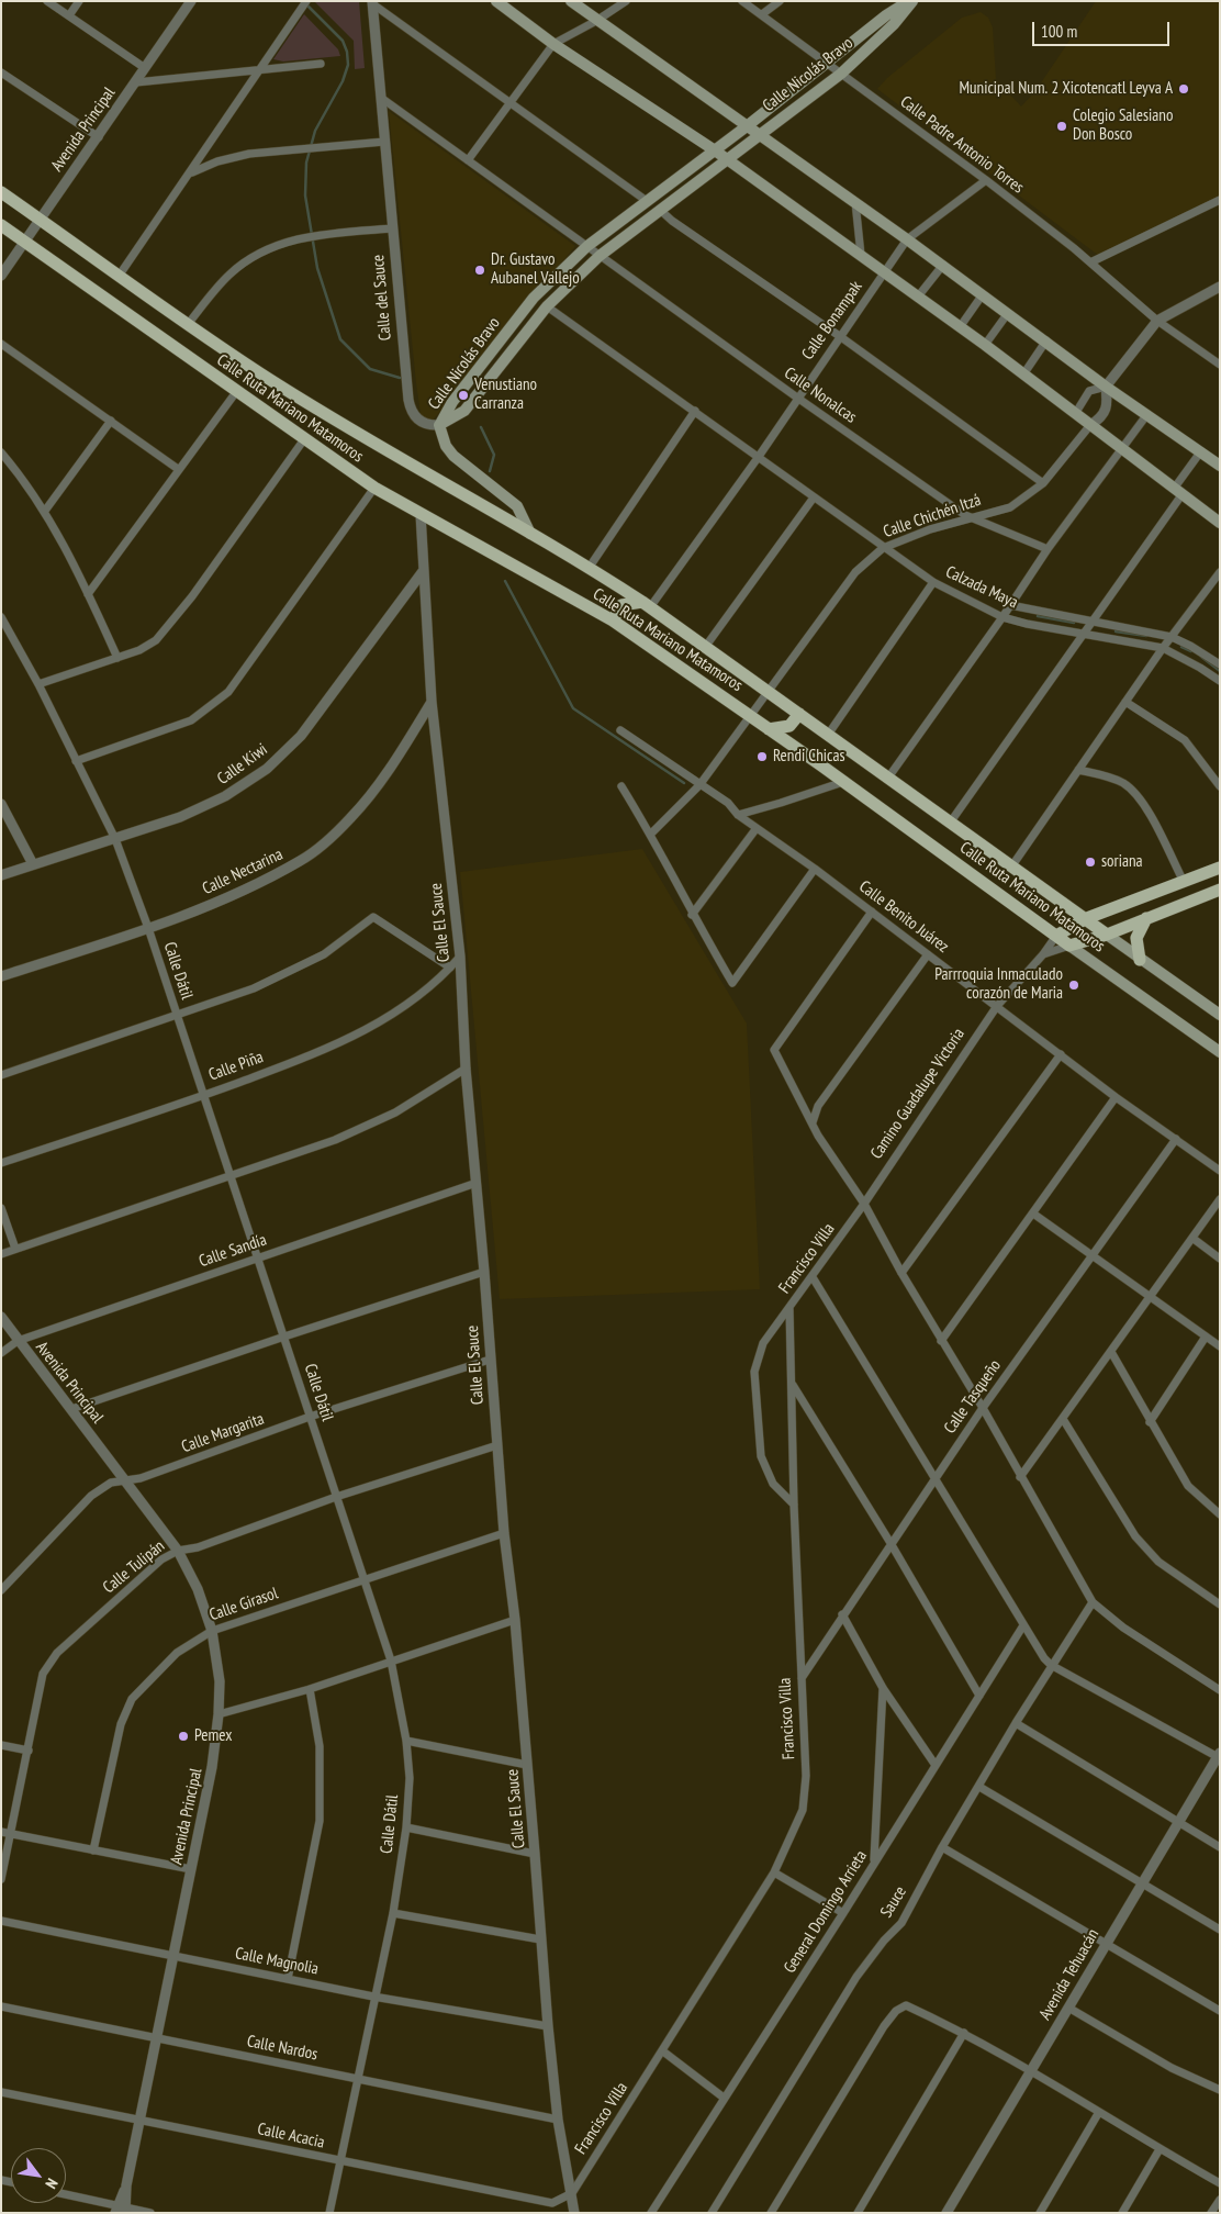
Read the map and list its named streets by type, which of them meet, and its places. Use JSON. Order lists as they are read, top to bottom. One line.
{"streets":{"main road":["Calle Nicolás Bravo","Calle Ruta Mariano Matamoros","Camino Guadalupe Victoria"],"street":["Avenida Principal","Calle Padre Antonio Torres","Calle del Sauce","Calle Bonampak","Calle Nonalcas","Calle Chichén Itzá","Calzada Maya","Calle Kiwi","Calle Nectarina","Calle Benito Juárez","Calle El Sauce","Calle Dátil","Calle Piña","Calle Sandía","Francisco Villa","Calle Tasqueño","Calle Margarita","Calle Tulipán","Calle Girasol","Sauce","General Domingo Arrieta","Calle Magnolia","Avenida Tehuacán","Calle Nardos","Calle Acacia"]},"crossings":[["Calle Nicolás Bravo","Calle Padre Antonio Torres"],["Calle Nicolás Bravo","Calle del Sauce"],["Calle Nicolás Bravo","Calle Nonalcas"],["Calle Nicolás Bravo","Calzada Maya"],["Avenida Principal","Calle Ruta Mariano Matamoros"],["Avenida Principal","Calle Sandía"],["Avenida Principal","Calle Margarita"],["Avenida Principal","Calle Tulipán"],["Avenida Principal","Calle Girasol"],["Avenida Principal","Calle Magnolia"],["Avenida Principal","Calle Nardos"],["Avenida Principal","Calle Acacia"],["Calle Padre Antonio Torres","Calle Bonampak"],["Calle del Sauce","Calle Nonalcas"],["Calle Bonampak","Calle Nonalcas"],["Calle Bonampak","Calle Ruta Mariano Matamoros"],["Calle Bonampak","Calzada Maya"],["Calle Nonalcas","Calle Chichén Itzá"],["Calle Ruta Mariano Matamoros","Calle Chichén Itzá"],["Calle Ruta Mariano Matamoros","Calle El Sauce"],["Calle Ruta Mariano Matamoros","Camino Guadalupe Victoria"],["Calle Chichén Itzá","Calzada Maya"],["Calle Chichén Itzá","Calle Benito Juárez"],["Calle Kiwi","Calle El Sauce"],["Calle Kiwi","Calle Dátil"],["Calle Nectarina","Calle El Sauce"],["Calle Nectarina","Calle Dátil"],["Calle Benito Juárez","Camino Guadalupe Victoria"],["Calle Benito Juárez","Calle Tasqueño"],["Calle El Sauce","Calle Piña"],["Calle El Sauce","Calle Sandía"],["Calle El Sauce","Francisco Villa"],["Calle El Sauce","Calle Margarita"],["Calle El Sauce","Calle Tulipán"],["Calle El Sauce","Calle Girasol"],["Calle El Sauce","Calle Magnolia"],["Calle El Sauce","Calle Nardos"],["Calle El Sauce","Calle Acacia"],["Calle Dátil","Calle Piña"],["Calle Dátil","Calle Sandía"],["Calle Dátil","Calle Margarita"],["Calle Dátil","Calle Tulipán"],["Calle Dátil","Calle Girasol"],["Calle Dátil","Calle Magnolia"],["Calle Dátil","Calle Nardos"],["Calle Dátil","Calle Acacia"],["Camino Guadalupe Victoria","Francisco Villa"],["Francisco Villa","Calle Tasqueño"],["Francisco Villa","Calle Acacia"]],"places":["Municipal Num. 2 Xicotencatl Leyva A","Colegio Salesiano Don Bosco","Dr. Gustavo Aubanel Vallejo","Venustiano Carranza","Rendi Chicas","soriana","Parrroquia Inmaculado corazón de Maria","Pemex"],"scale_bar":"100 m","north":"bottom right"}
